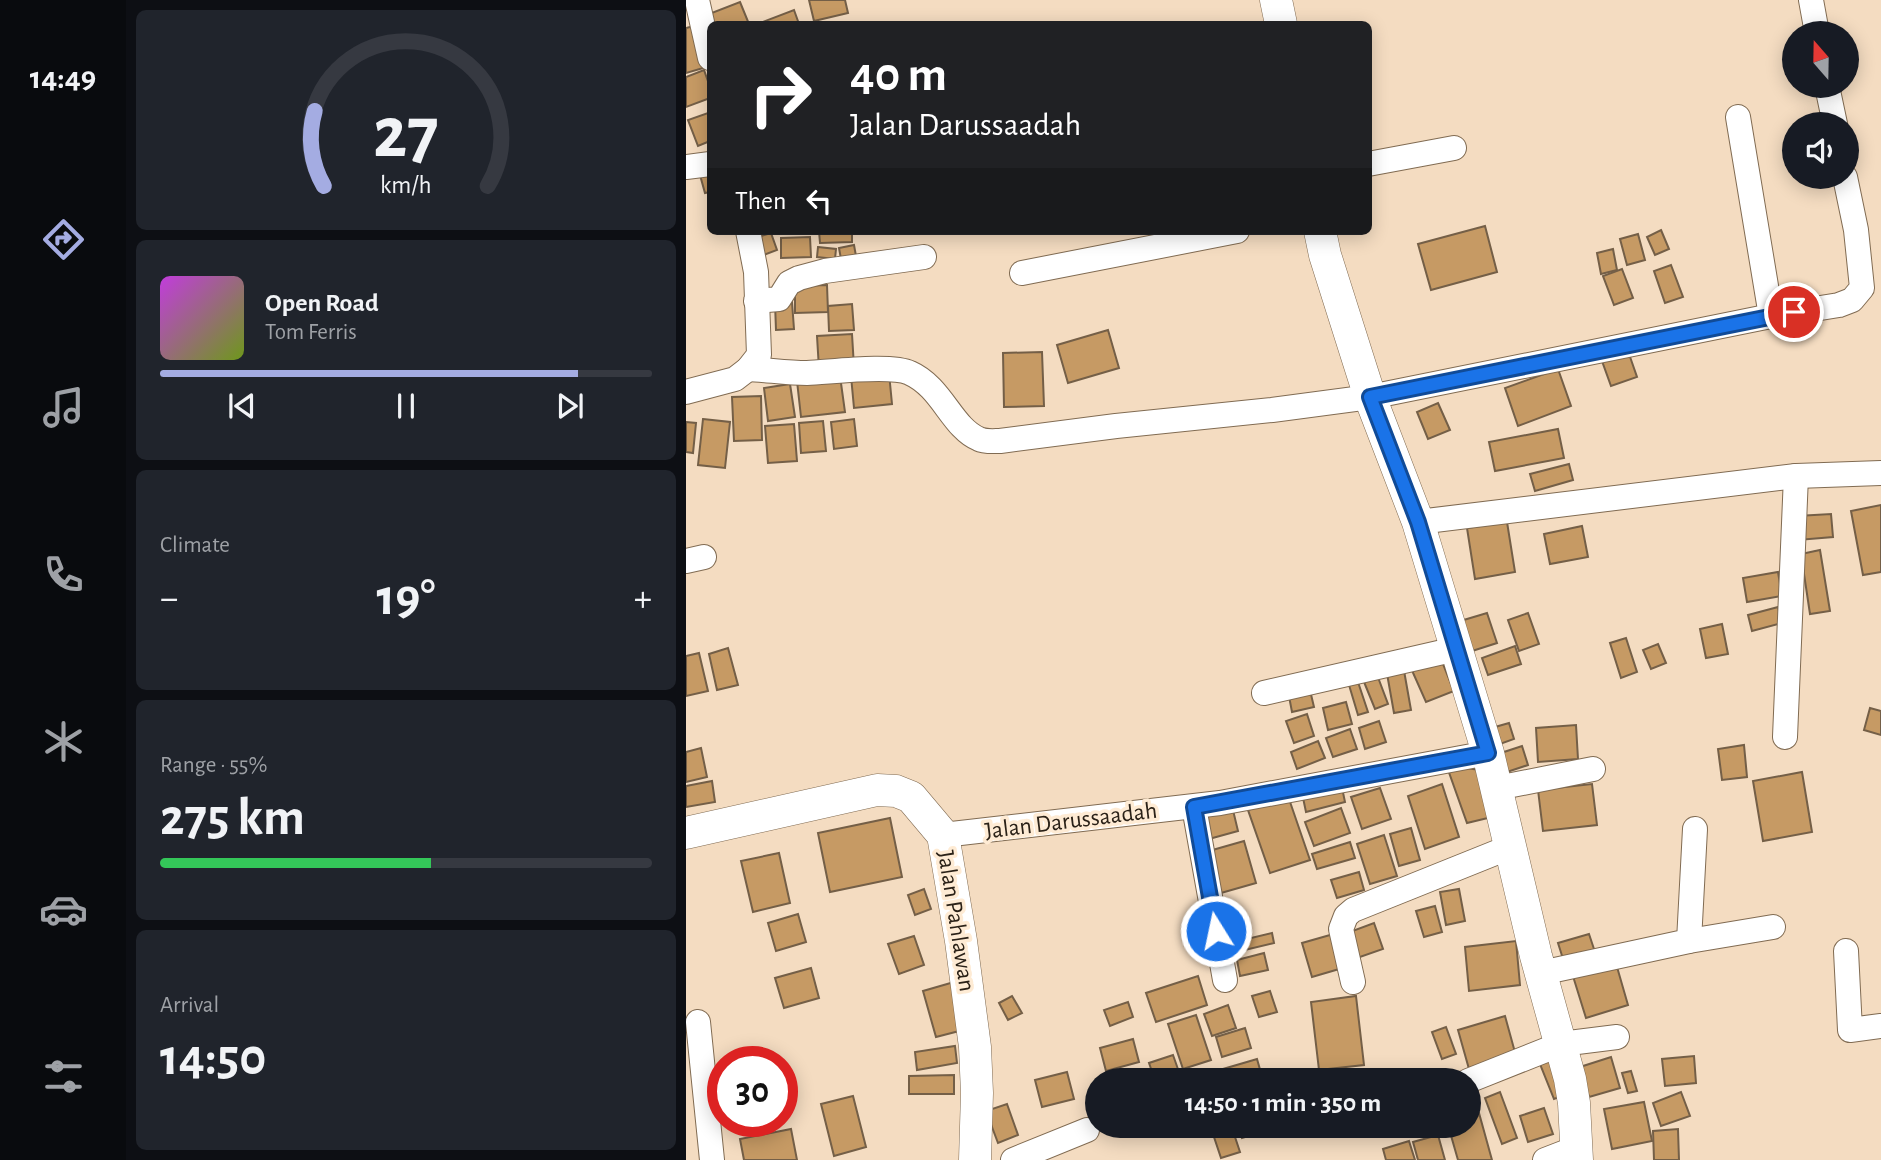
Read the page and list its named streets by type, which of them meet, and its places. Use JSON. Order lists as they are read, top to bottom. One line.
{"streets":{"street":["Jalan Darussaadah","Jalan Pahlawan"]},"crossings":[["Jalan Darussaadah","Jalan Pahlawan"]],"north":"top","page":{"tabs":"14:49","turn":["40 m","Jalan Darussaadah"],"then":"Then","song":["Open Road","Tom Ferris"],"tile":["Climate",["Range · 55%","275 km"],["Arrival","14:50"]],"heat":["−","19°","+"],"limit":"30","trip":"14:50 · 1 min · 350 m","gauge":["27","km/h"]}}
